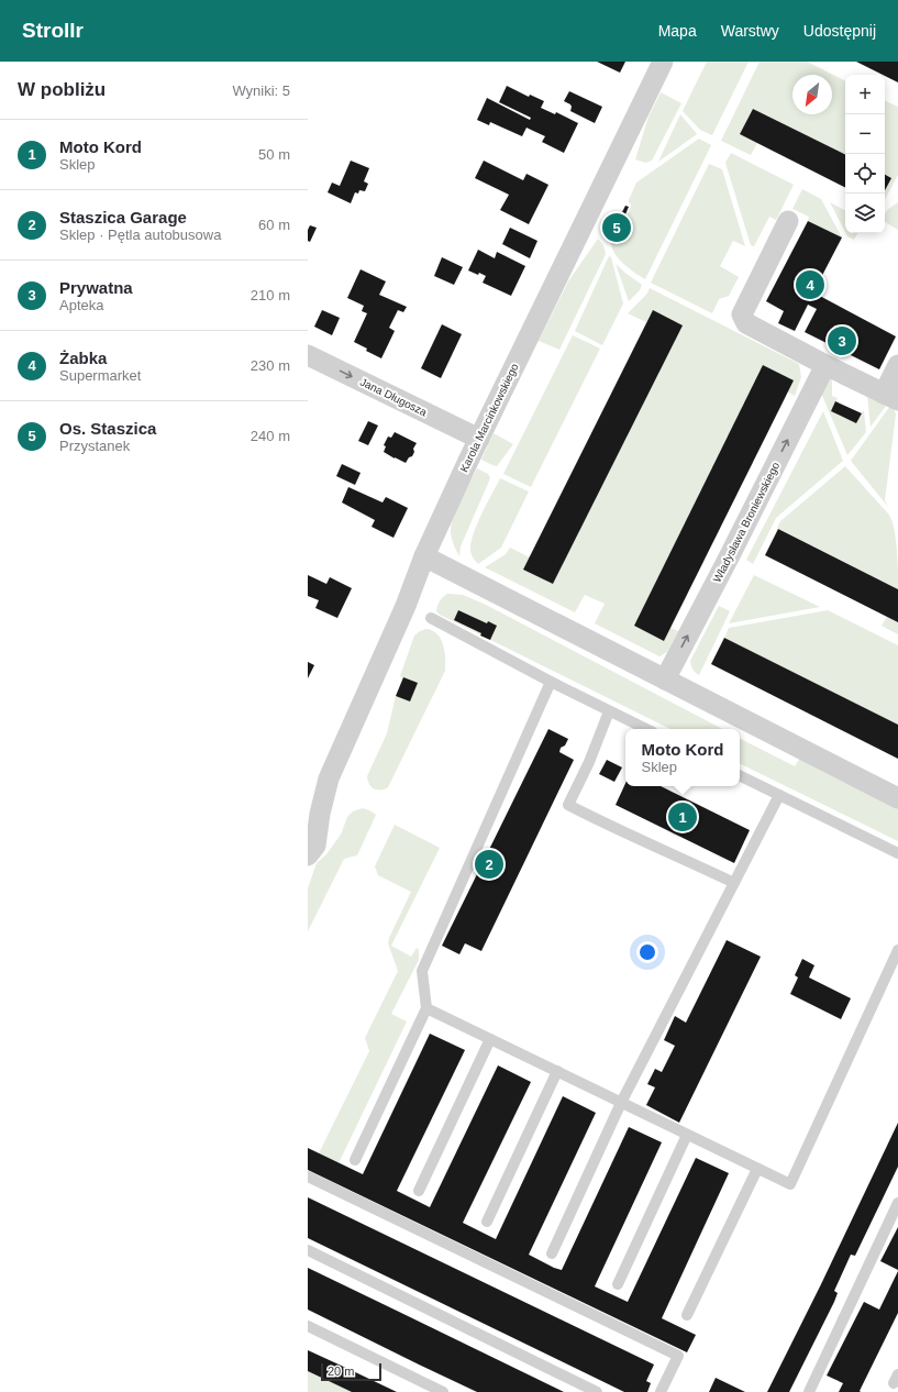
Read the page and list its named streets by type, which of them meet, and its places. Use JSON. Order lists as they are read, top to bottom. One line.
{"streets":{"street":["Jana Długosza","Karola Marcinkowskiego","Władysława Broniewskiego"]},"crossings":[["Jana Długosza","Karola Marcinkowskiego"]],"one_way":["Jana Długosza","Władysława Broniewskiego"],"scale_bar":"20 m","north":"bottom left","page":{"header":"Strollr","nav":["Mapa","Warstwy","Udostępnij"],"heading":["W pobliżu","Wyniki: 5"],"map_buttons":["+","−"],"list":[{"mark":"1","name":"Moto Kord","note":"Sklep","value":"50 m"},{"mark":"2","name":"Staszica Garage","note":"Sklep · Pętla autobusowa","value":"60 m"},{"mark":"3","name":"Prywatna","note":"Apteka","value":"210 m"},{"mark":"4","name":"Żabka","note":"Supermarket","value":"230 m"},{"mark":"5","name":"Os. Staszica","note":"Przystanek","value":"240 m"}],"pins":["5","4","3","1","2"],"popup":["Moto Kord","Sklep"],"scale":"20 m"}}
